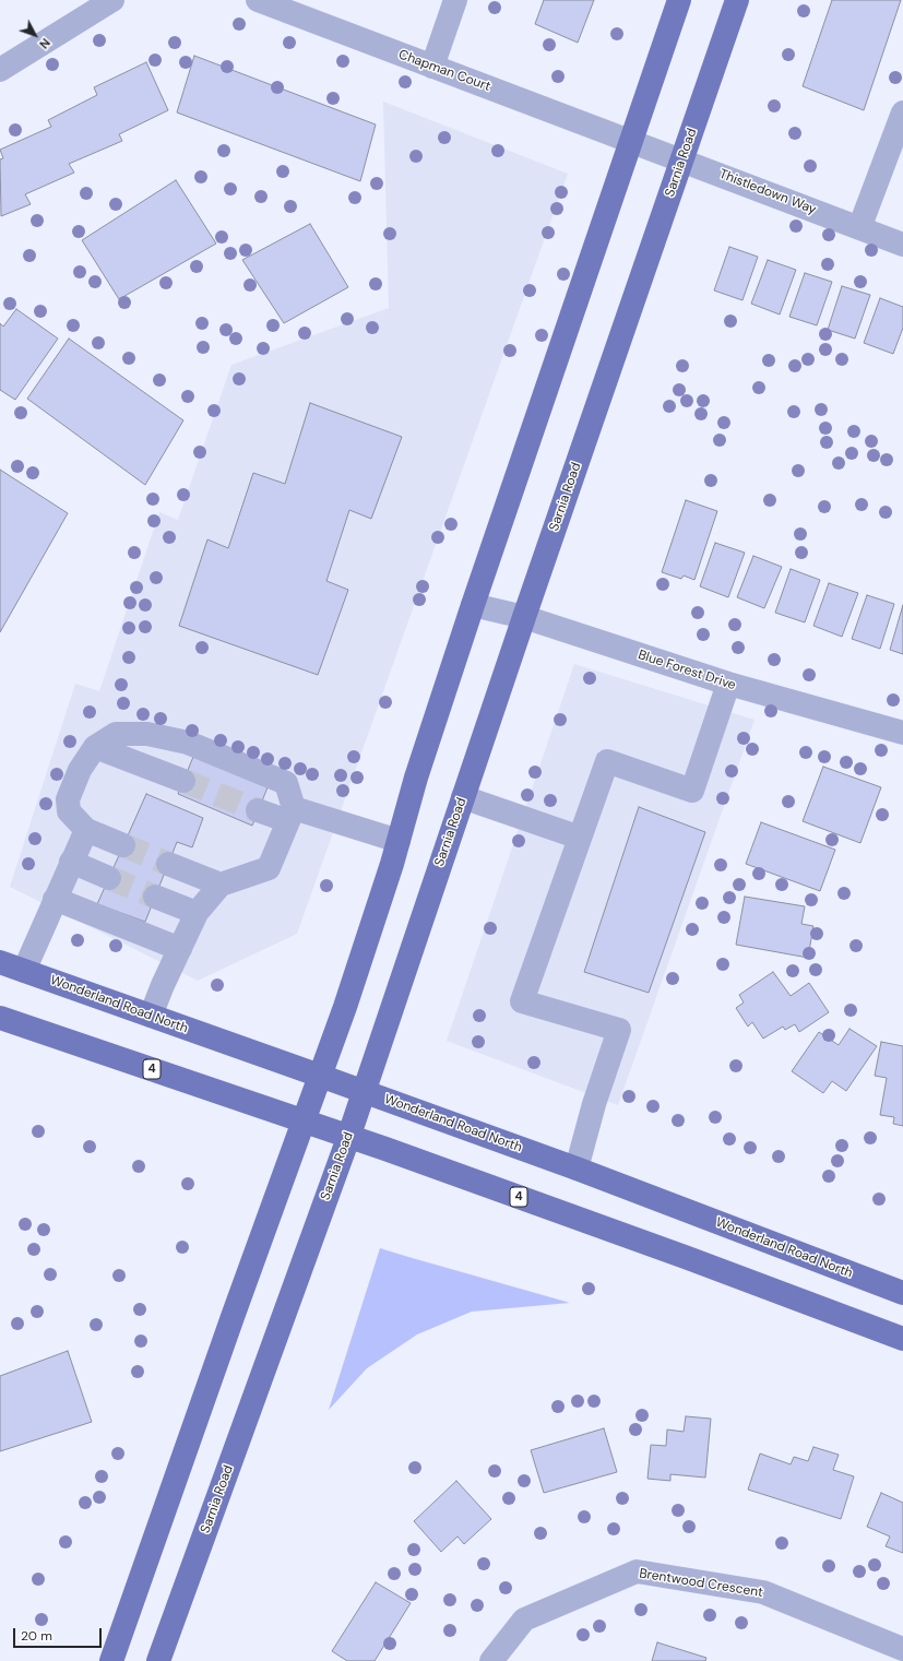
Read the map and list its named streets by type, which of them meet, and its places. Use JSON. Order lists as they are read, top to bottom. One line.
{"streets":{"main road":["Sarnia Road","Wonderland Road North","4"],"street":["Chapman Court","Thistledown Way","Blue Forest Drive","Brentwood Crescent"]},"crossings":[["Chapman Court","Thistledown Way"],["Sarnia Road","Thistledown Way"],["Sarnia Road","Blue Forest Drive"],["Sarnia Road","Wonderland Road North"],["Sarnia Road","4"]],"scale_bar":"20 m","north":"bottom right"}
